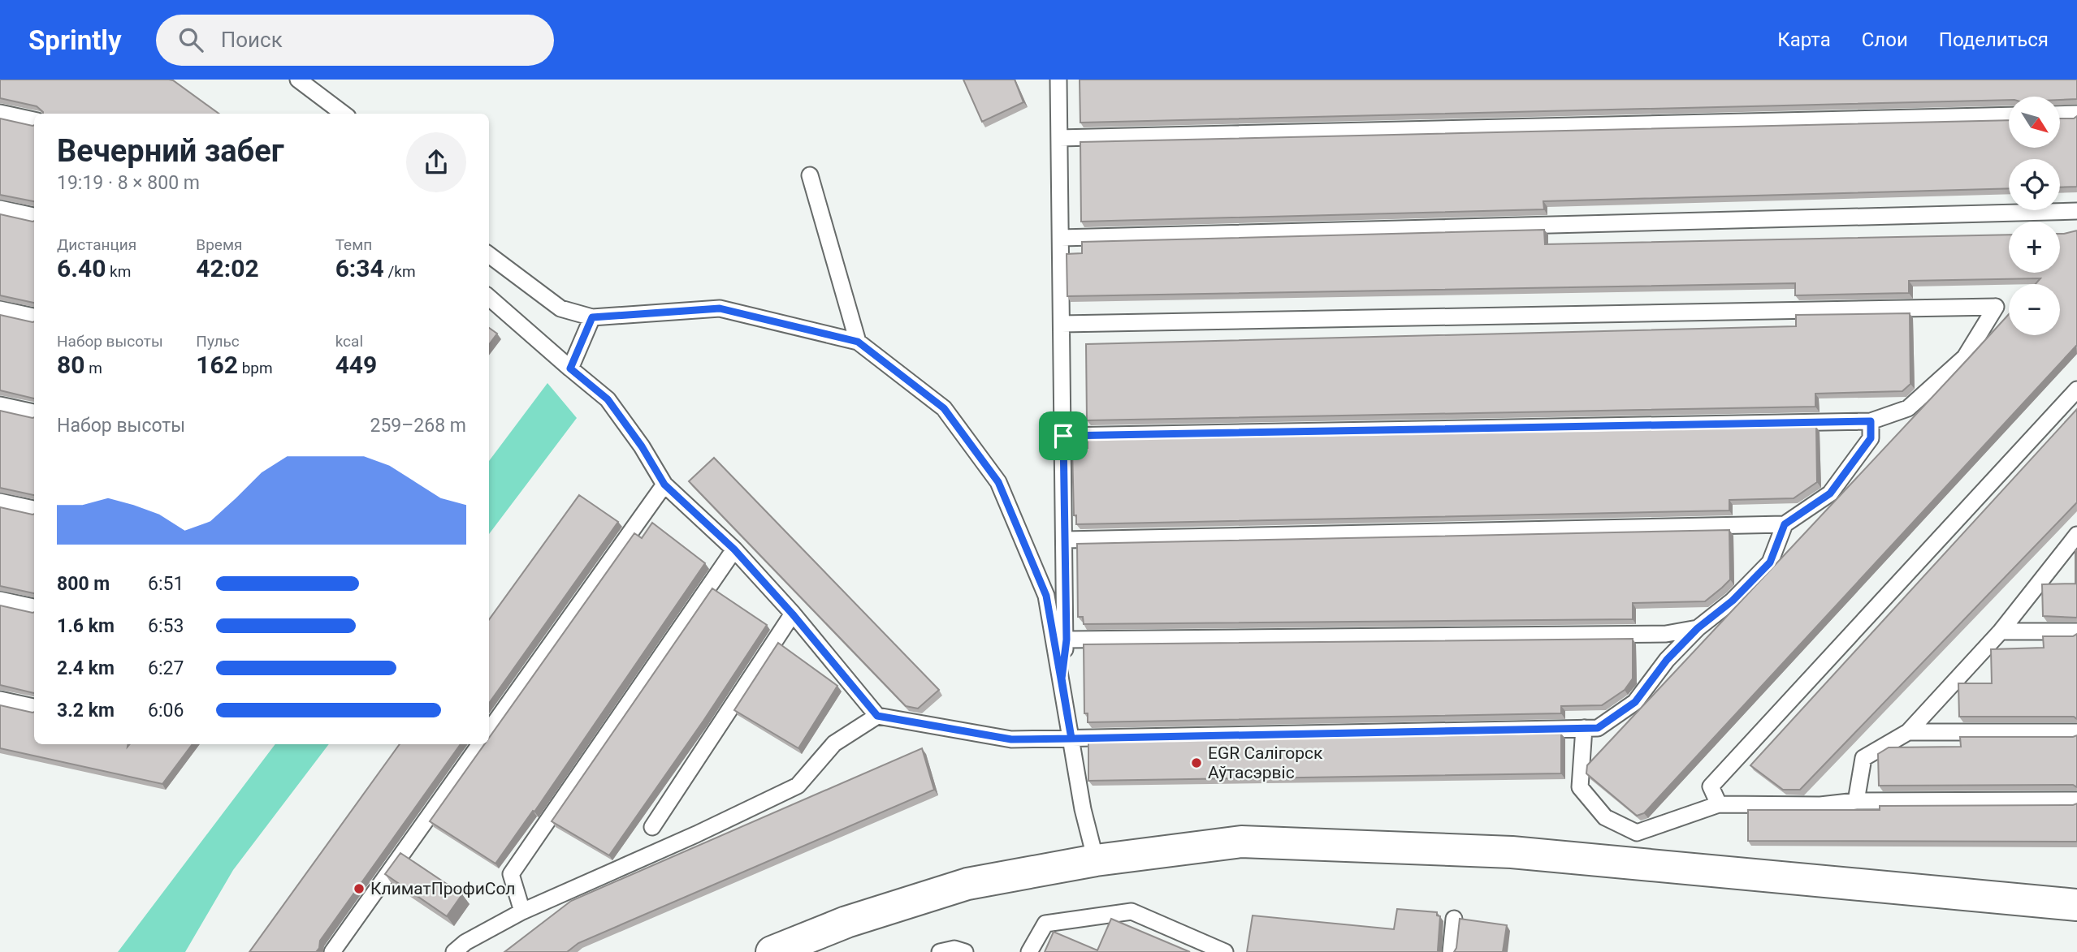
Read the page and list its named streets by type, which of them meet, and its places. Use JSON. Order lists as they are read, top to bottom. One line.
{"places":["EGR Салігорск Аўтасэрвіс","КлиматПрофиСол"],"north":"bottom right","page":{"header":"Sprintly","search":"Поиск","nav":["Карта","Слои","Поделиться"],"map_buttons":["+","−"],"heading":["Вечерний забег","19:19 · 8 × 800 m"],"stats":[["Дистанция","6.40 km"],["Время","42:02"],["Темп","6:34 /km"],["Набор высоты","80 m"],["Пульс","162 bpm"],["kcal","449"]],"chart":["Набор высоты","259–268 m"],"list":[{"name":"800 m","note":"6:51"},{"name":"1.6 km","note":"6:53"},{"name":"2.4 km","note":"6:27"},{"name":"3.2 km","note":"6:06"}]}}
